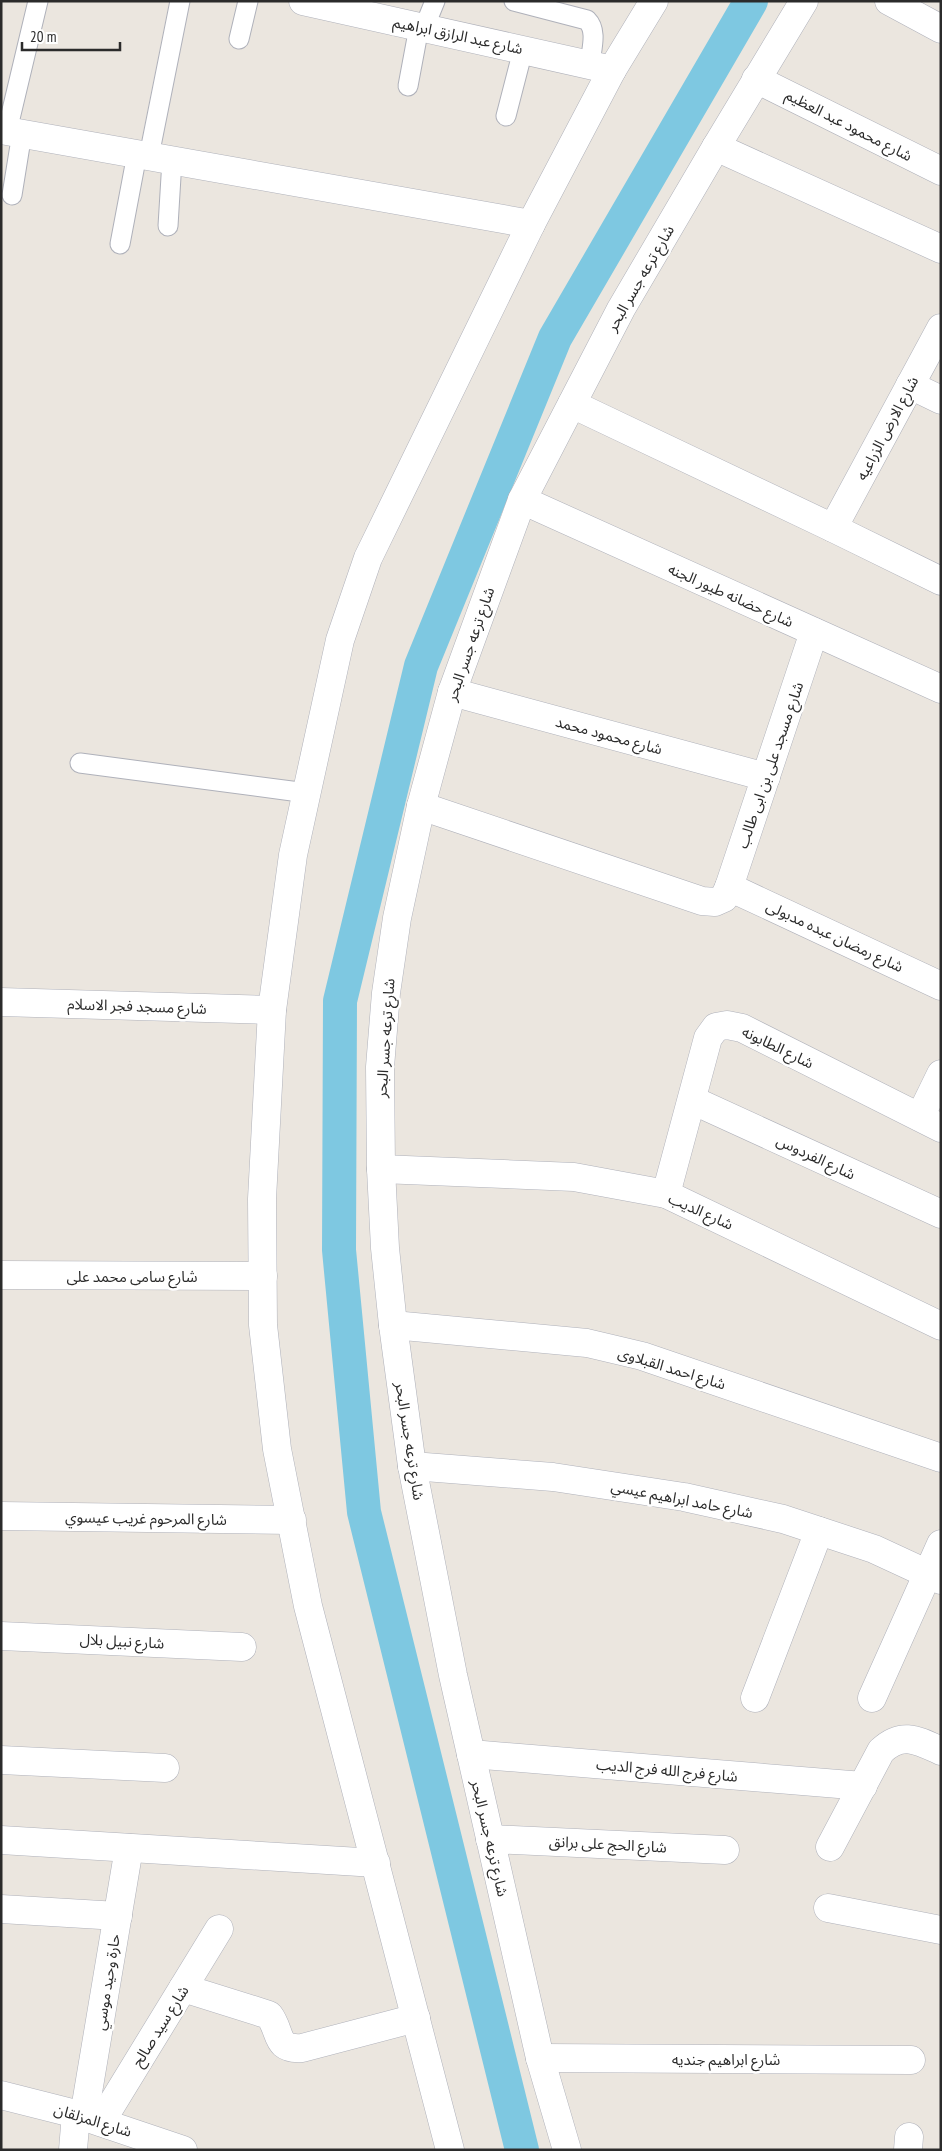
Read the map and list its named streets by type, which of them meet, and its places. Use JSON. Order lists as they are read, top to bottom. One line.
{"streets":{"street":["شارع عبد الرازق ابراهيم","شارع محمود عبد العظيم","شارع ترعه جسر البحر","شارع الارض الزراعيه","شارع حضانه طيور الجنه","شارع محمود محمد","شارع مسجد على بن ابى طالب","شارع رمضان عبده مدبولى","شارع مسجد فجر الاسلام","شارع الطابونه","شارع الفردوس","شارع الديب","شارع سامى محمد على","شارع احمد القبلاوى","شارع حامد ابراهيم عيسي","شارع المرحوم غريب عيسوي","شارع نبيل بلال","شارع فرج الله فرج الديب","شارع الحج على برانق","حارة وحيد موسي","شارع سيد صالح","شارع ابراهيم جنديه","شارع المزلقان"]},"crossings":[["شارع محمود عبد العظيم","شارع ترعه جسر البحر"],["شارع ترعه جسر البحر","شارع حضانه طيور الجنه"],["شارع ترعه جسر البحر","شارع محمود محمد"],["شارع ترعه جسر البحر","شارع الديب"],["شارع ترعه جسر البحر","شارع احمد القبلاوى"],["شارع ترعه جسر البحر","شارع حامد ابراهيم عيسي"],["شارع ترعه جسر البحر","شارع فرج الله فرج الديب"],["شارع ترعه جسر البحر","شارع الحج على برانق"],["شارع ترعه جسر البحر","شارع ابراهيم جنديه"],["شارع حضانه طيور الجنه","شارع مسجد على بن ابى طالب"],["شارع محمود محمد","شارع مسجد على بن ابى طالب"],["شارع مسجد على بن ابى طالب","شارع رمضان عبده مدبولى"],["شارع الطابونه","شارع الفردوس"],["شارع الطابونه","شارع الديب"],["حارة وحيد موسي","شارع سيد صالح"],["حارة وحيد موسي","شارع المزلقان"],["شارع سيد صالح","شارع المزلقان"]],"scale_bar":"20 m"}
